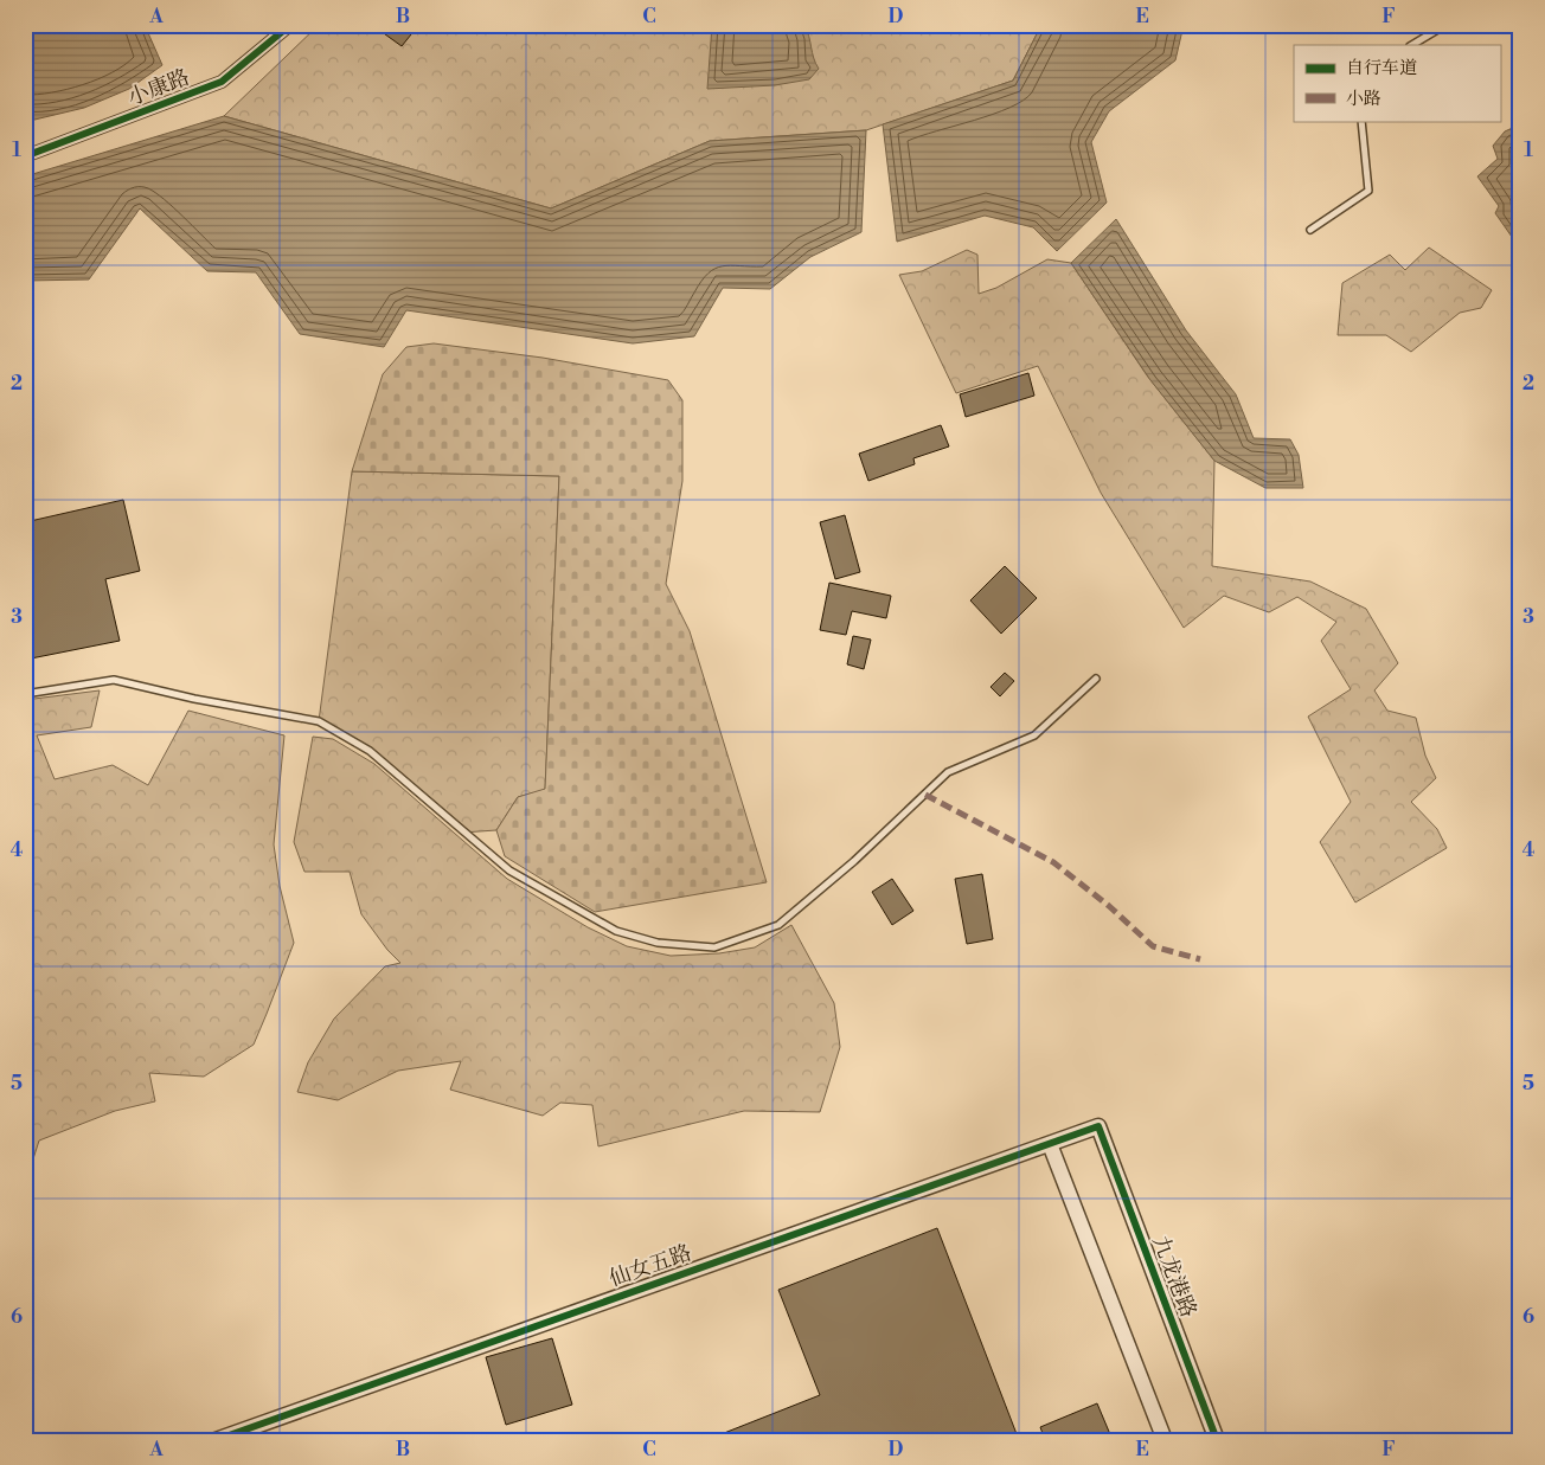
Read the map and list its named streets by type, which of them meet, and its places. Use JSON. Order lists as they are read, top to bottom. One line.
{"streets":{"street":["小康路","仙女五路","九龙港路"]},"crossings":[["仙女五路","九龙港路"]],"legend":["自行车道","小路"],"grid":{"columns":["A","B","C","D","E","F"],"rows":["1","2","3","4","5","6"]}}
